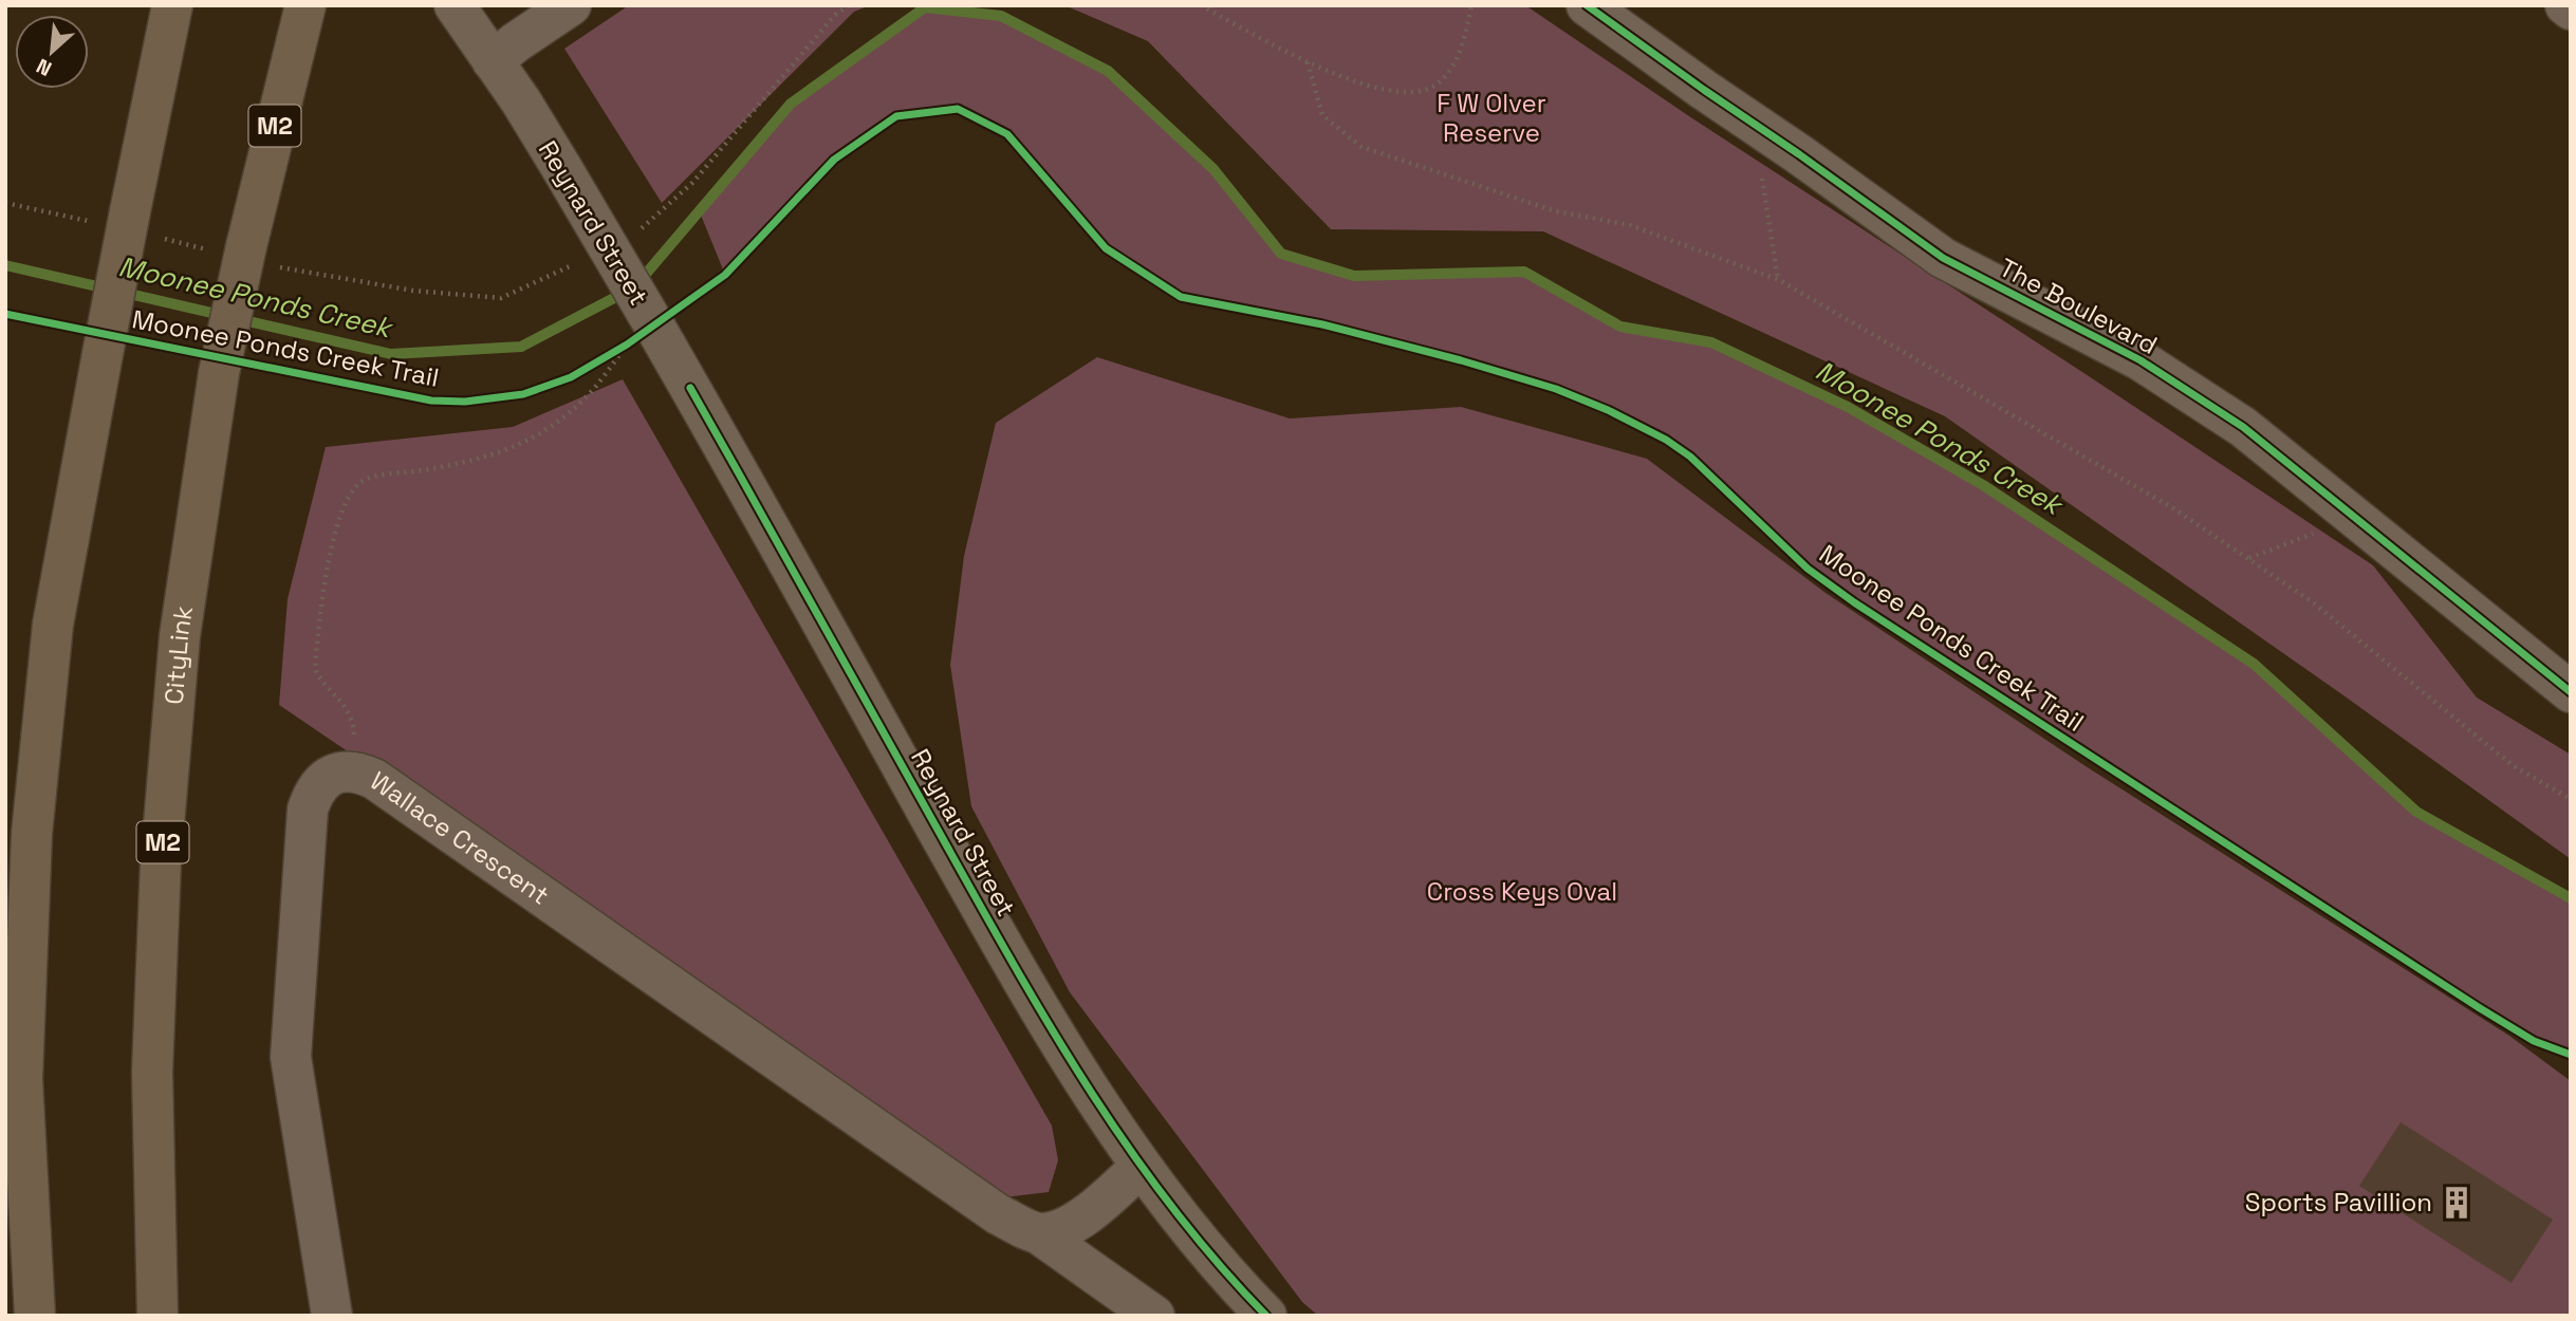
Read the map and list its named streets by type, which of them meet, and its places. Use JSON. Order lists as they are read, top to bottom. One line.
{"streets":{"highway":["M2","CityLink"],"street":["Reynard Street","The Boulevard","Wallace Crescent"],"cycle path":["Moonee Ponds Creek Trail"]},"water":["Moonee Ponds Creek"],"parks":["F W Olver Reserve","Cross Keys Oval"],"places":{"building":["Sports Pavillion"]},"north":"bottom left"}
